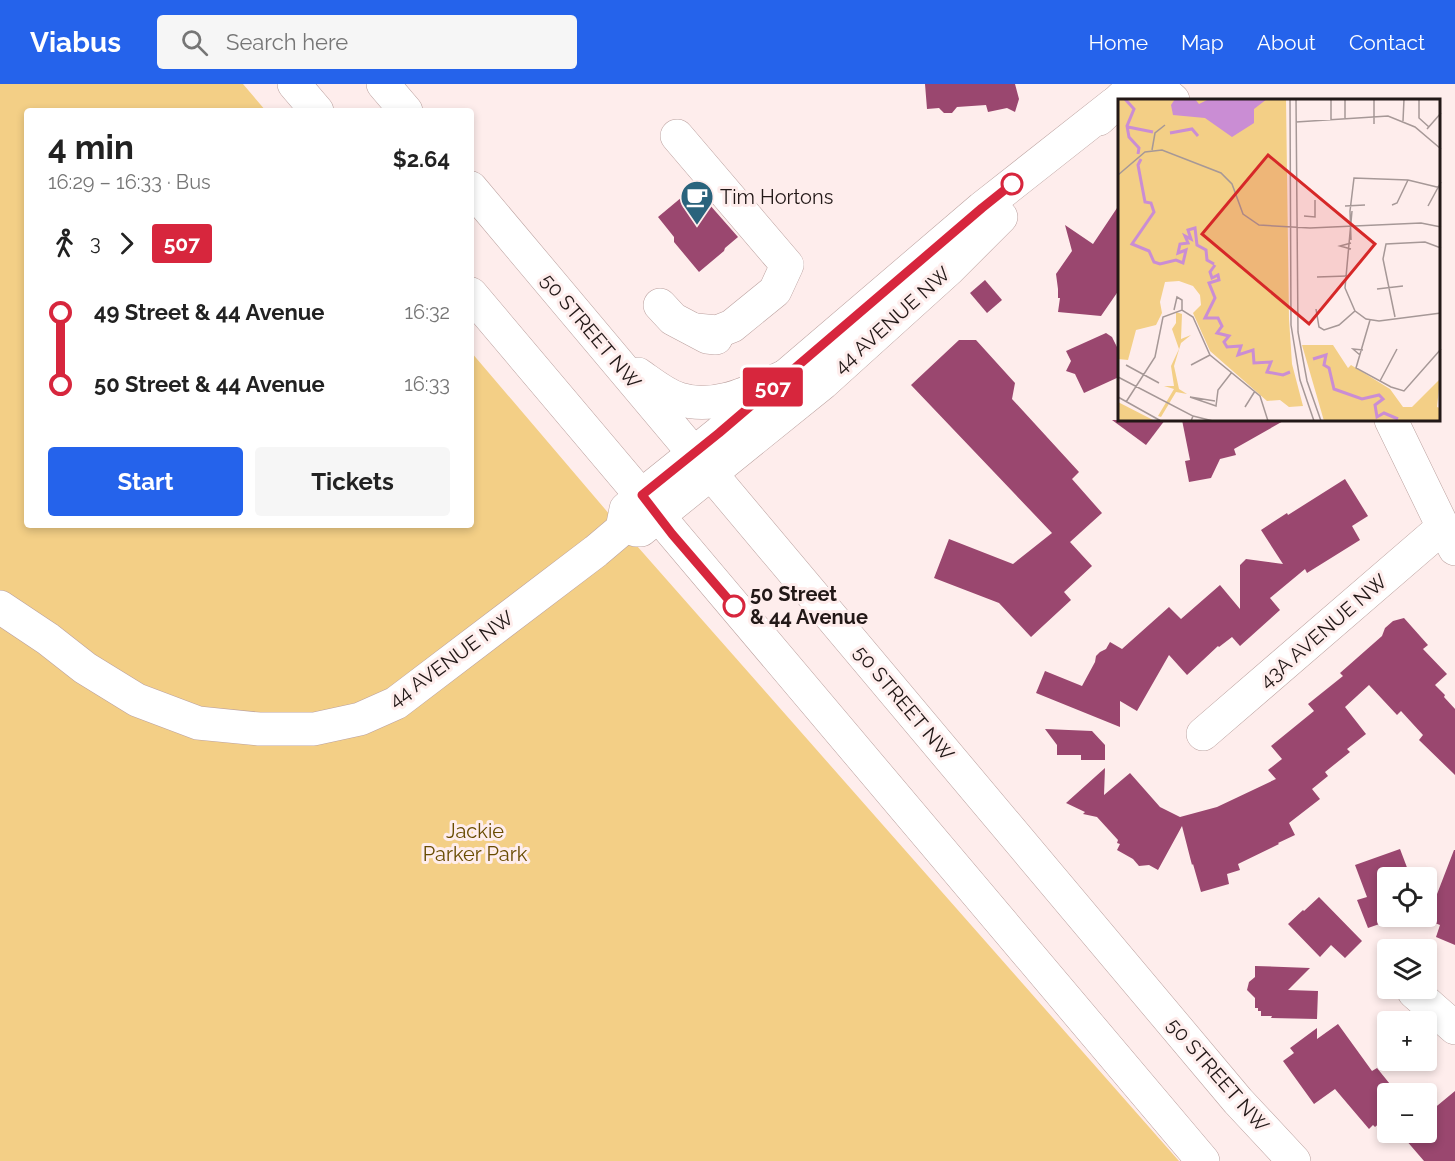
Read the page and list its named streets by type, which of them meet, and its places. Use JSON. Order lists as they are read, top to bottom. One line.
{"streets":{"main road":["44 AVENUE NW","50 STREET NW","43A AVENUE NW"]},"crossings":[["44 AVENUE NW","50 STREET NW"]],"parks":["Jackie Parker Park"],"places":{"cafe":["Tim Hortons"],"other":["50 Street & 44 Avenue"]},"lines":["bus line 507"],"page":{"header":"Viabus","search":"Search here","nav":["Home","Map","About","Contact"],"on_map":"507","heading":["4 min","16:29 – 16:33 · Bus","$2.64"],"legs":["3","507"],"list":[{"name":"49 Street & 44 Avenue","value":"16:32"},{"name":"50 Street & 44 Avenue","value":"16:33"}],"buttons":["Start","Tickets"],"map_buttons":["+","−"]}}
